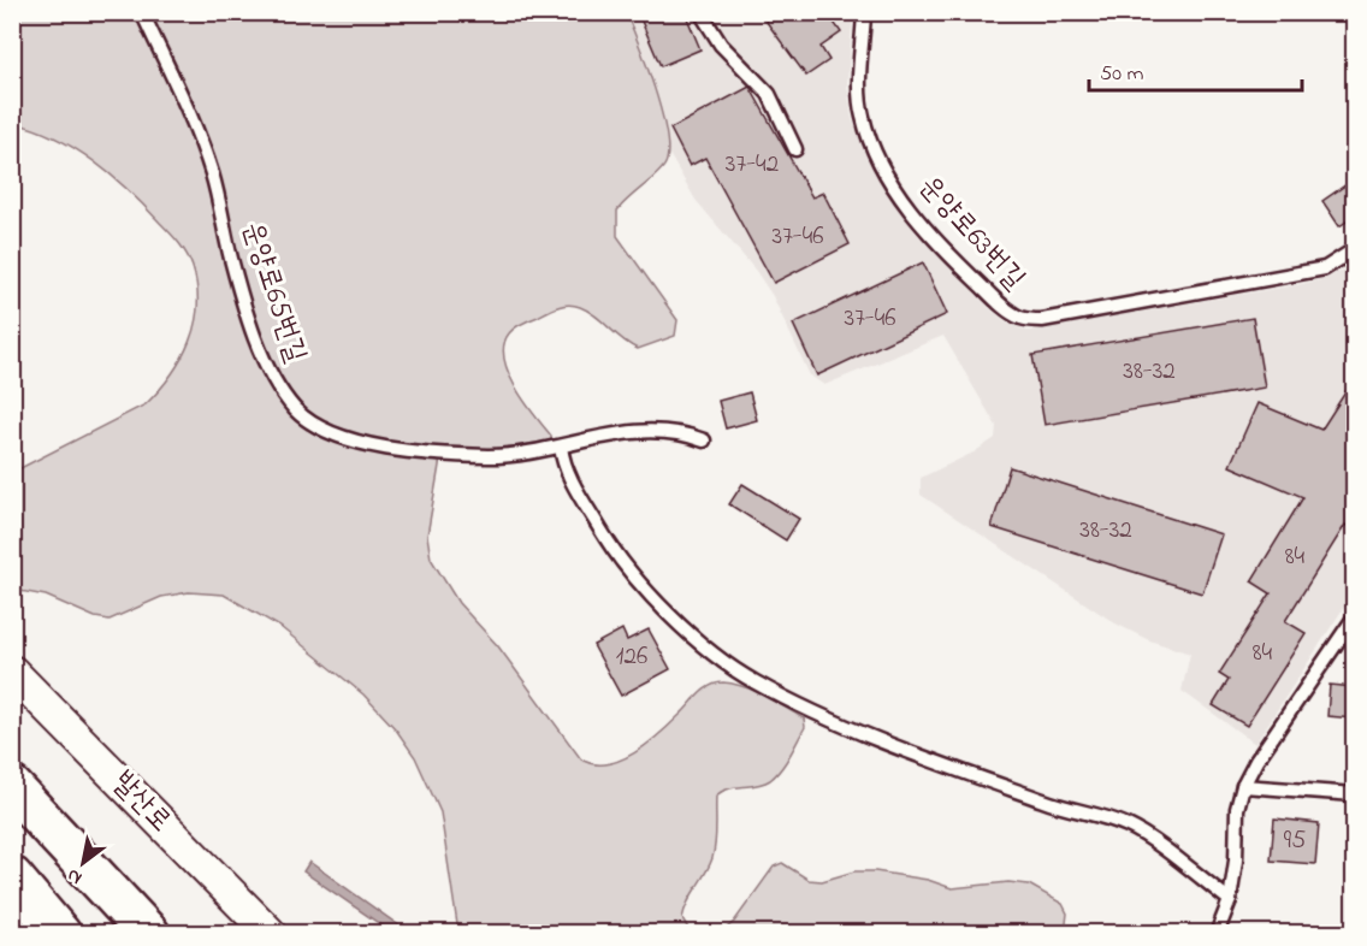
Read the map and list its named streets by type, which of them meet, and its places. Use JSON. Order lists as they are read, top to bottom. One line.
{"streets":{"street":["발산로"],"lane":["운양로63번길","운양로65번길"]},"house_numbers":["37-42","37-46","37-46","38-32","38-32","84","84","126","95"],"scale_bar":"50 m","north":"bottom left"}
